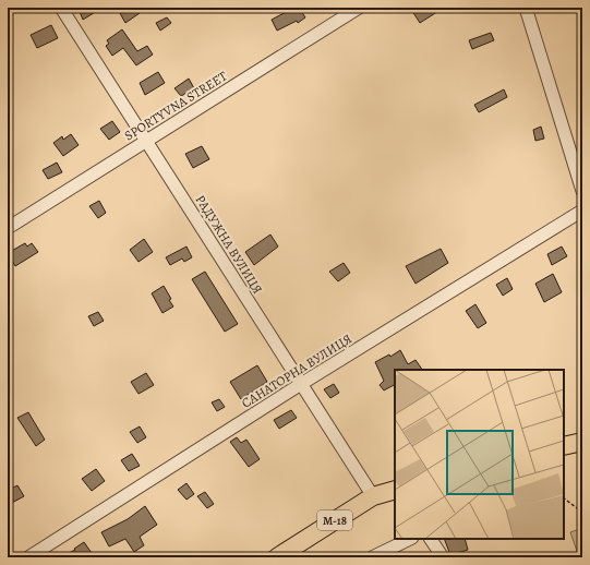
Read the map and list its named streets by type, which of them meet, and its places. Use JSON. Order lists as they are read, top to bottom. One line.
{"streets":{"highway":["М-18"],"street":["SPORTYVNA STREET","РАДУЖНА ВУЛИЦЯ","САНАТОРНА ВУЛИЦЯ"]},"crossings":[["SPORTYVNA STREET","РАДУЖНА ВУЛИЦЯ"],["РАДУЖНА ВУЛИЦЯ","САНАТОРНА ВУЛИЦЯ"],["РАДУЖНА ВУЛИЦЯ","М-18"]]}
